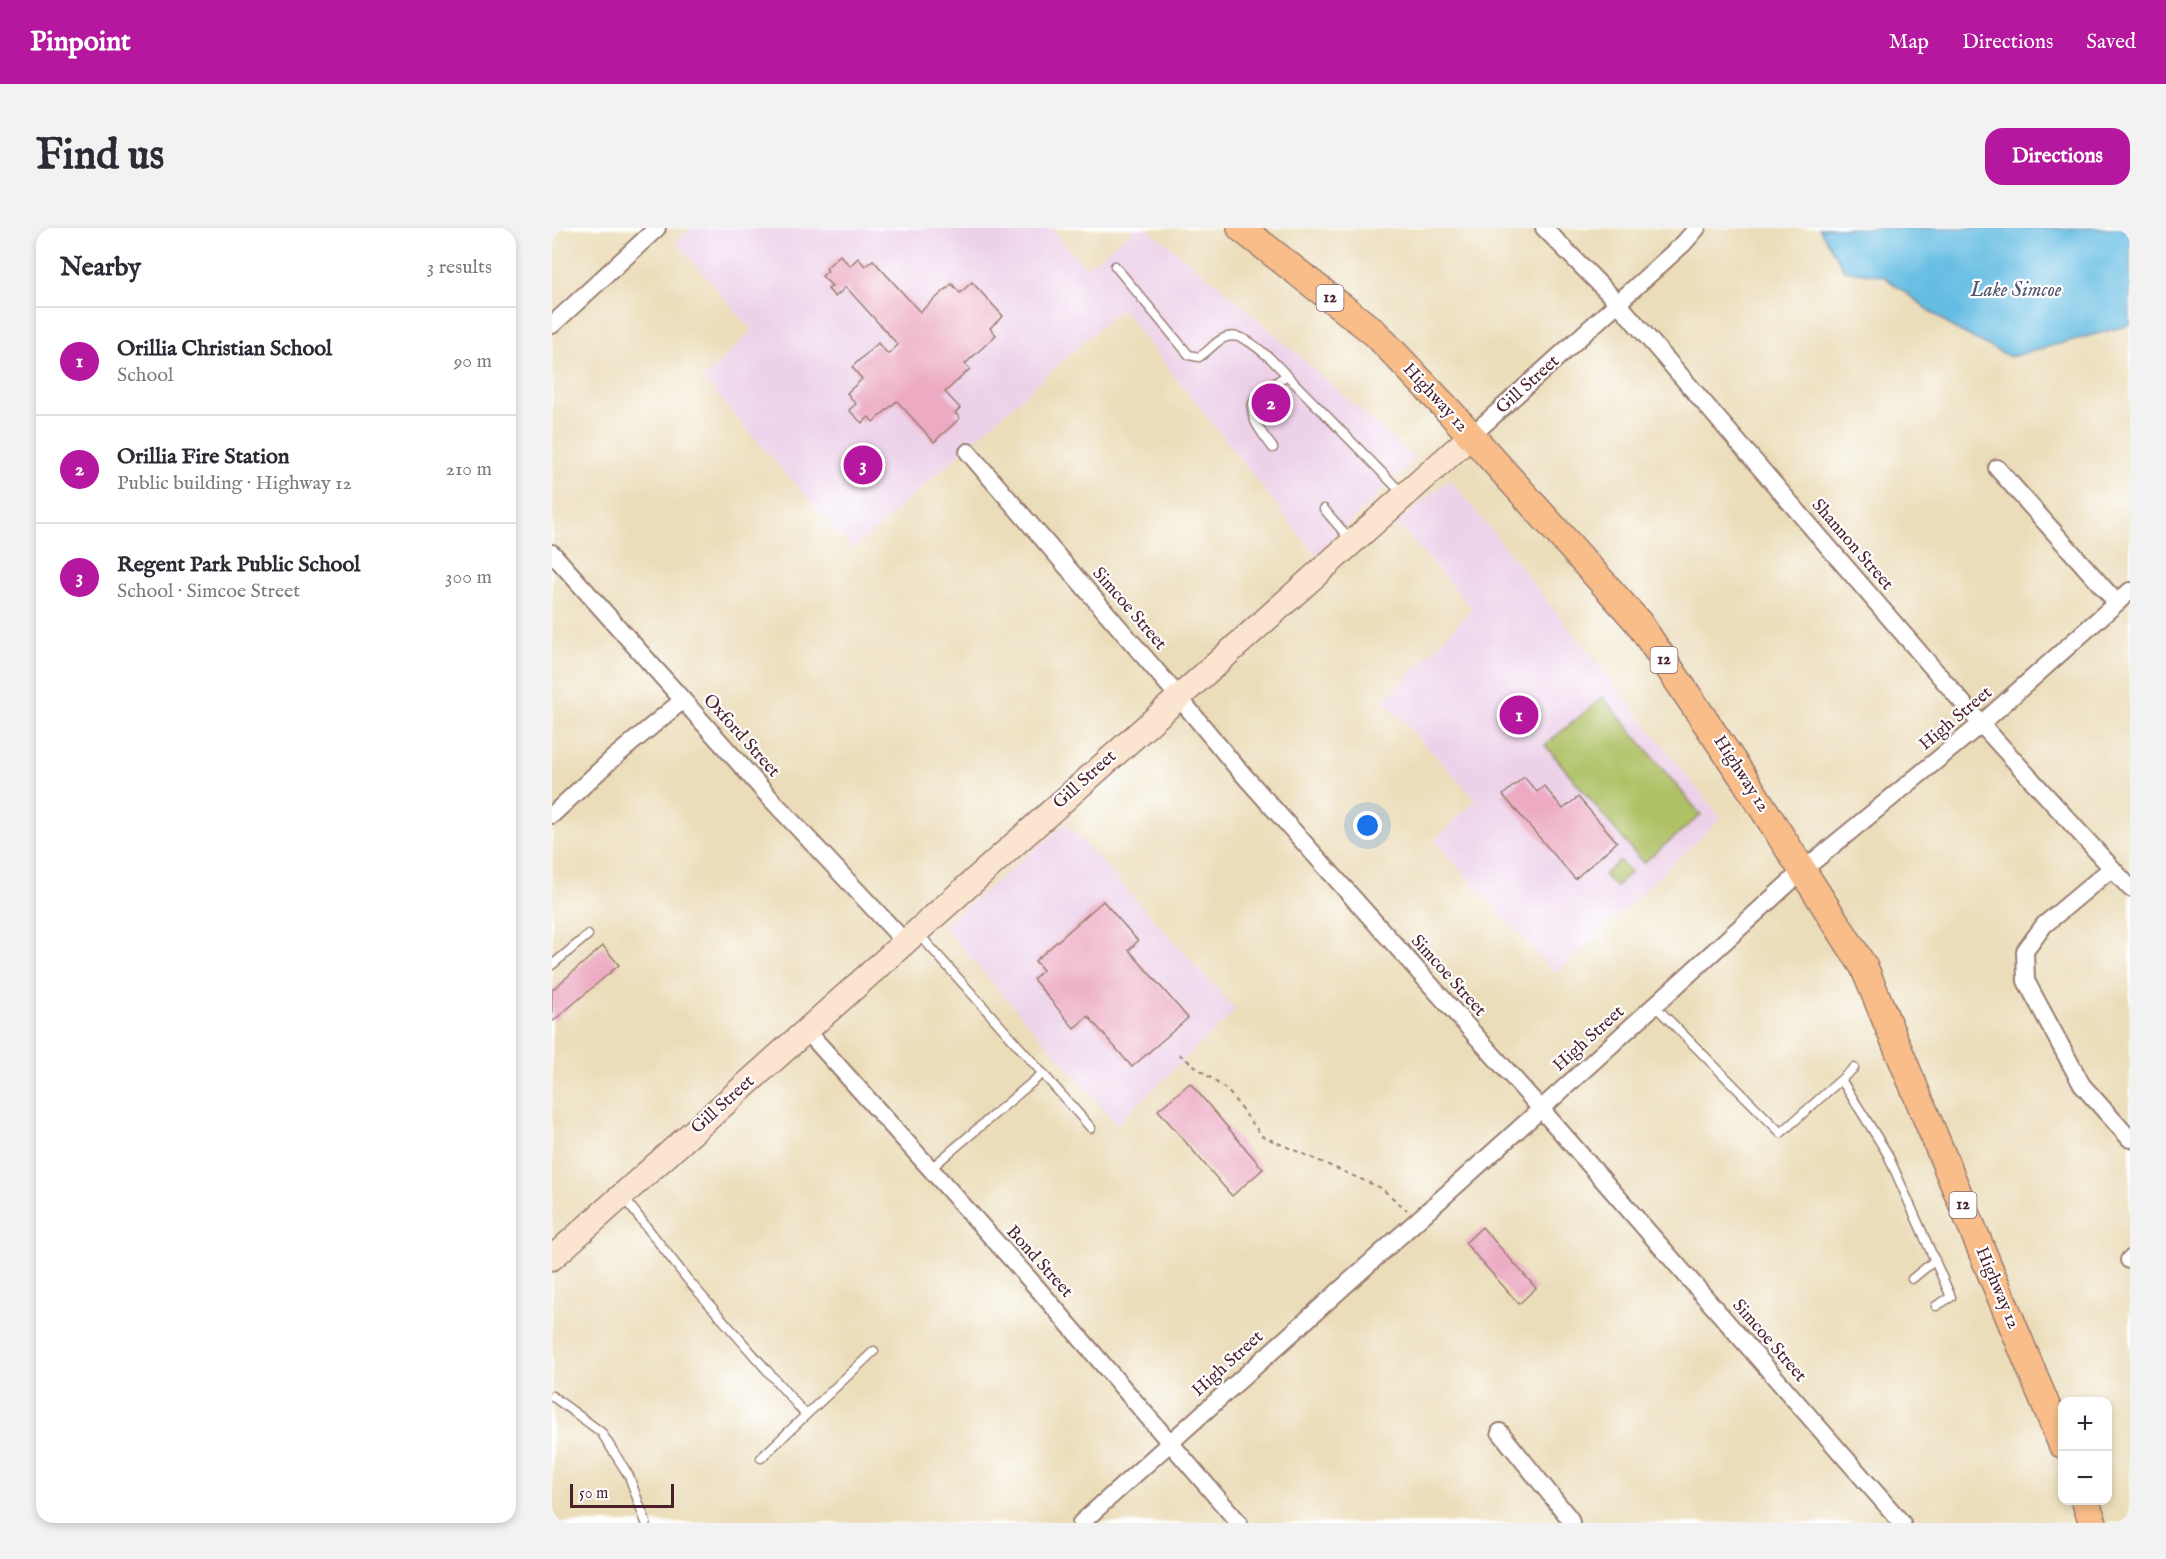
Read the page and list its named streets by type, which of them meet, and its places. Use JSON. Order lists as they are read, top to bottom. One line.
{"streets":{"highway":["12","Highway 12"],"main road":["Gill Street"],"street":["Shannon Street","Simcoe Street","High Street","Oxford Street","Bond Street"]},"crossings":[["Gill Street","Highway 12"],["Gill Street","Shannon Street"],["Gill Street","Simcoe Street"],["Gill Street","Oxford Street"],["Gill Street","Bond Street"],["Highway 12","High Street"],["Shannon Street","High Street"],["Simcoe Street","High Street"],["High Street","Bond Street"]],"water":["Lake Simcoe"],"scale_bar":"50 m","page":{"header":"Pinpoint","nav":["Map","Directions","Saved"],"buttons":"Directions","title":"Find us","heading":["Nearby","3 results"],"list":[{"mark":"1","name":"Orillia Christian School","note":"School","value":"90 m"},{"mark":"2","name":"Orillia Fire Station","note":"Public building · Highway 12","value":"210 m"},{"mark":"3","name":"Regent Park Public School","note":"School · Simcoe Street","value":"300 m"}],"pins":["2","3","1"],"map_buttons":["+","−"],"scale":"50 m"}}
